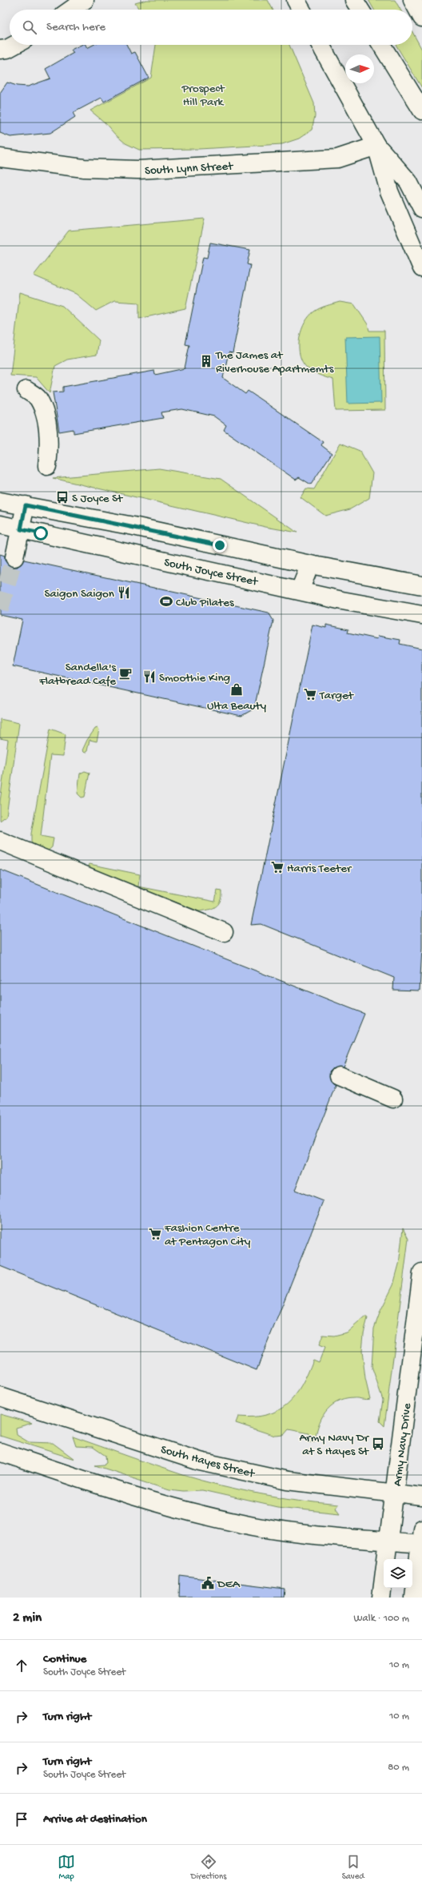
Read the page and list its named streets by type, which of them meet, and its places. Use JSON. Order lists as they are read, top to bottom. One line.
{"streets":{"main road":["South Lynn Street","South Joyce Street","Army Navy Drive","South Hayes Street"]},"crossings":[["Army Navy Drive","South Hayes Street"]],"parks":["Prospect Hill Park"],"places":{"building":["The James at Riverhouse Apartmemts"],"bus stop":["S Joyce St","Army Navy Dr at S Hayes St"],"restaurant":["Saigon Saigon","Smoothie King"],"sports":["Club Pilates"],"cafe":["Sandella's Flatbread Cafe"],"shop":["Ulta Beauty"],"supermarket":["Target","Harris Teeter","Fashion Centre at Pentagon City"],"public building":["DEA"]},"north":"right","page":{"search":"Search here","heading":["2 min","Walk · 100 m"],"list":[["Continue","South Joyce Street","10 m"],["Turn right","10 m"],["Turn right","South Joyce Street","80 m"],"Arrive at destination"],"nav":["Map","Directions","Saved"]}}
